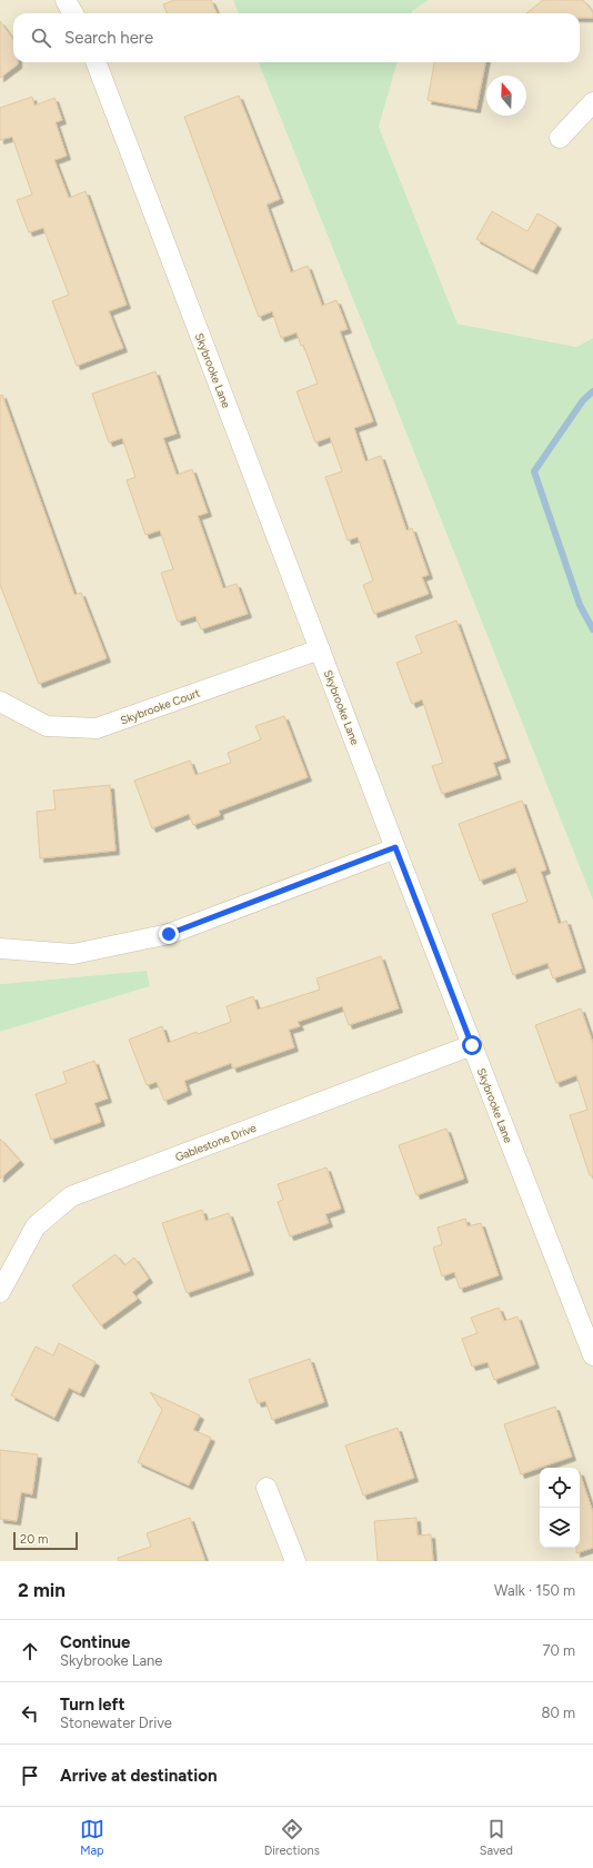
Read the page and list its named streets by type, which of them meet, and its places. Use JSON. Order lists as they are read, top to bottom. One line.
{"streets":{"street":["Skybrooke Lane","Skybrooke Court","Gablestone Drive"]},"crossings":[["Skybrooke Lane","Skybrooke Court"],["Skybrooke Lane","Gablestone Drive"]],"scale_bar":"20 m","north":"top","page":{"search":"Search here","scale":"20 m","heading":["2 min","Walk · 150 m"],"list":[["Continue","Skybrooke Lane","70 m"],["Turn left","Stonewater Drive","80 m"],"Arrive at destination"],"nav":["Map","Directions","Saved"]}}
